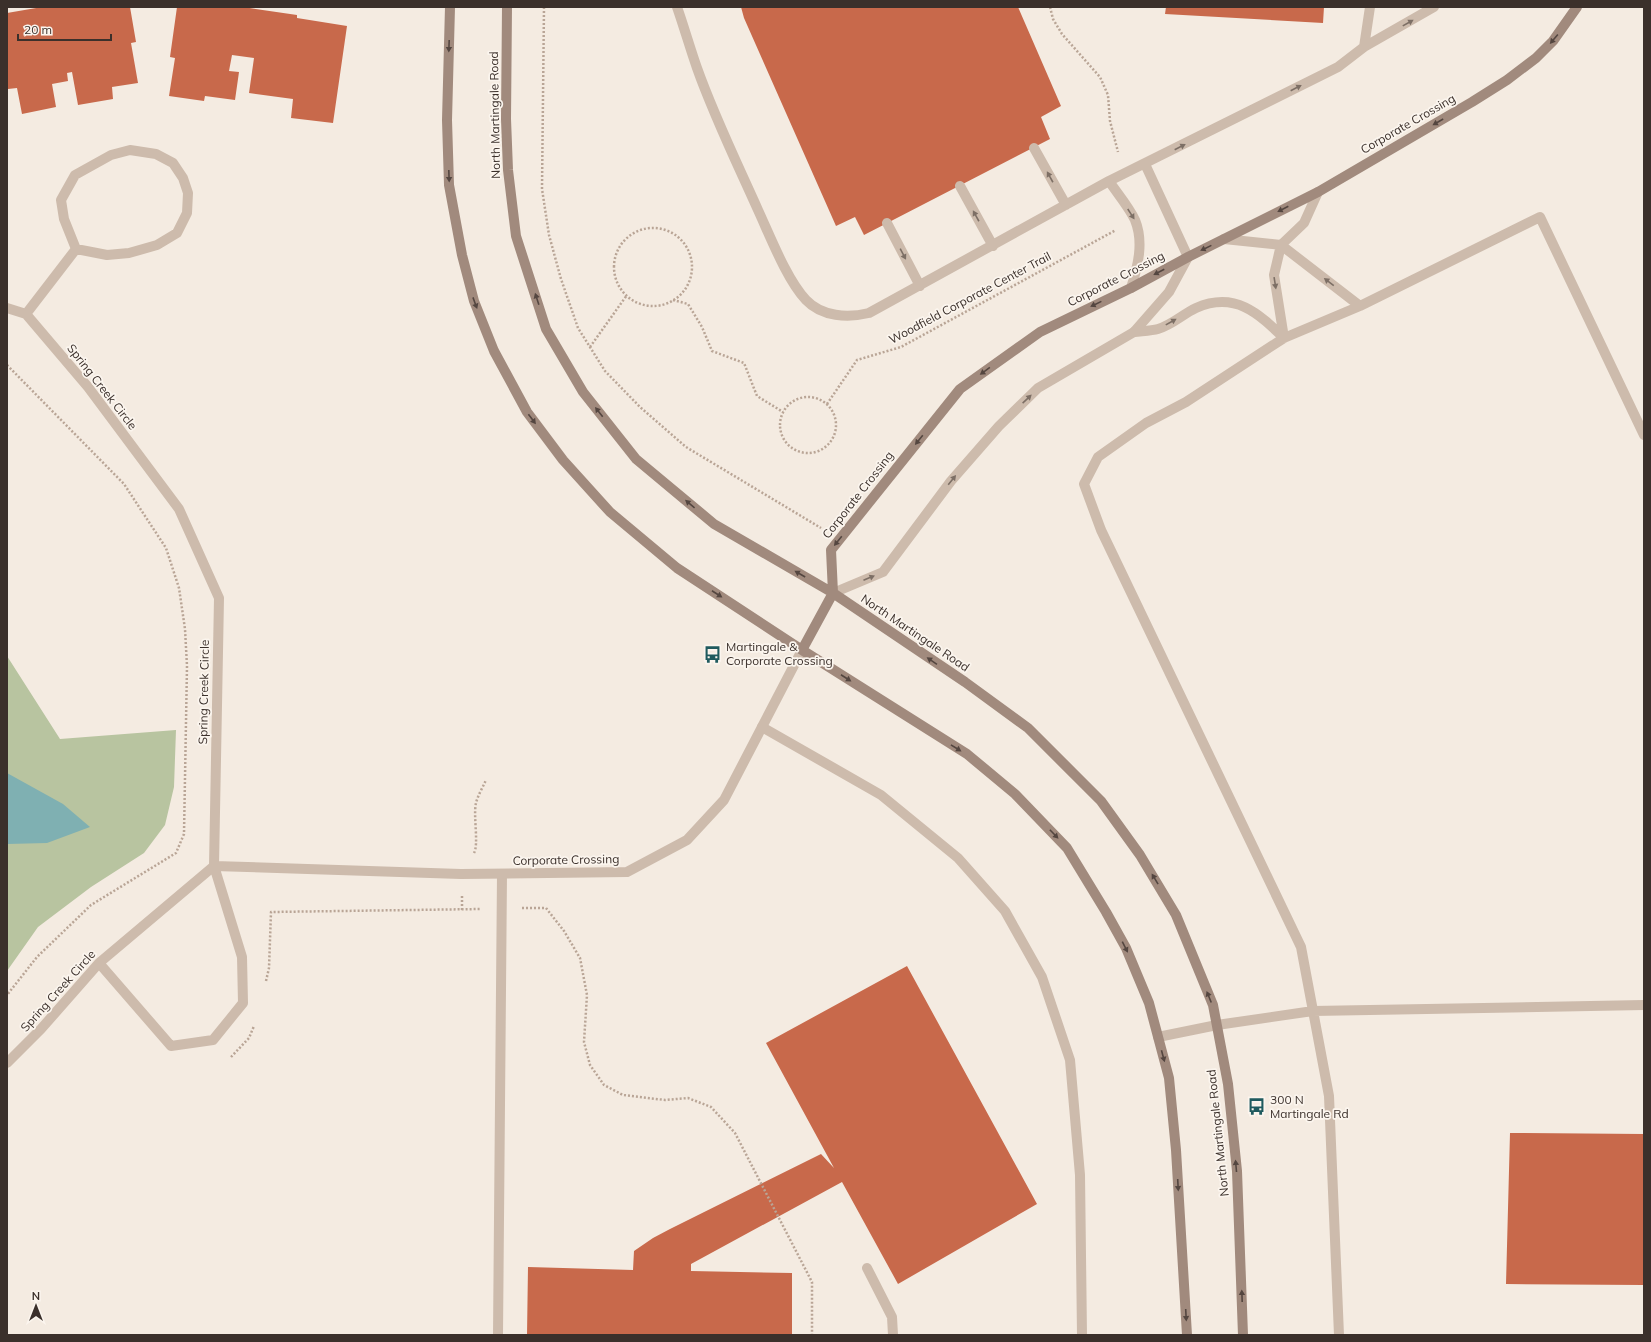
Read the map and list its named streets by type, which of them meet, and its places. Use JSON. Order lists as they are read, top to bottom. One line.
{"streets":{"street":["North Martingale Road","Corporate Crossing","Spring Creek Circle"],"path":["Woodfield Corporate Center Trail"]},"crossings":[["North Martingale Road","Corporate Crossing"],["Corporate Crossing","Spring Creek Circle"]],"places":{"bus stop":["Martingale & Corporate Crossing","300 N Martingale Rd"]},"scale_bar":"20 m","north":"top"}
